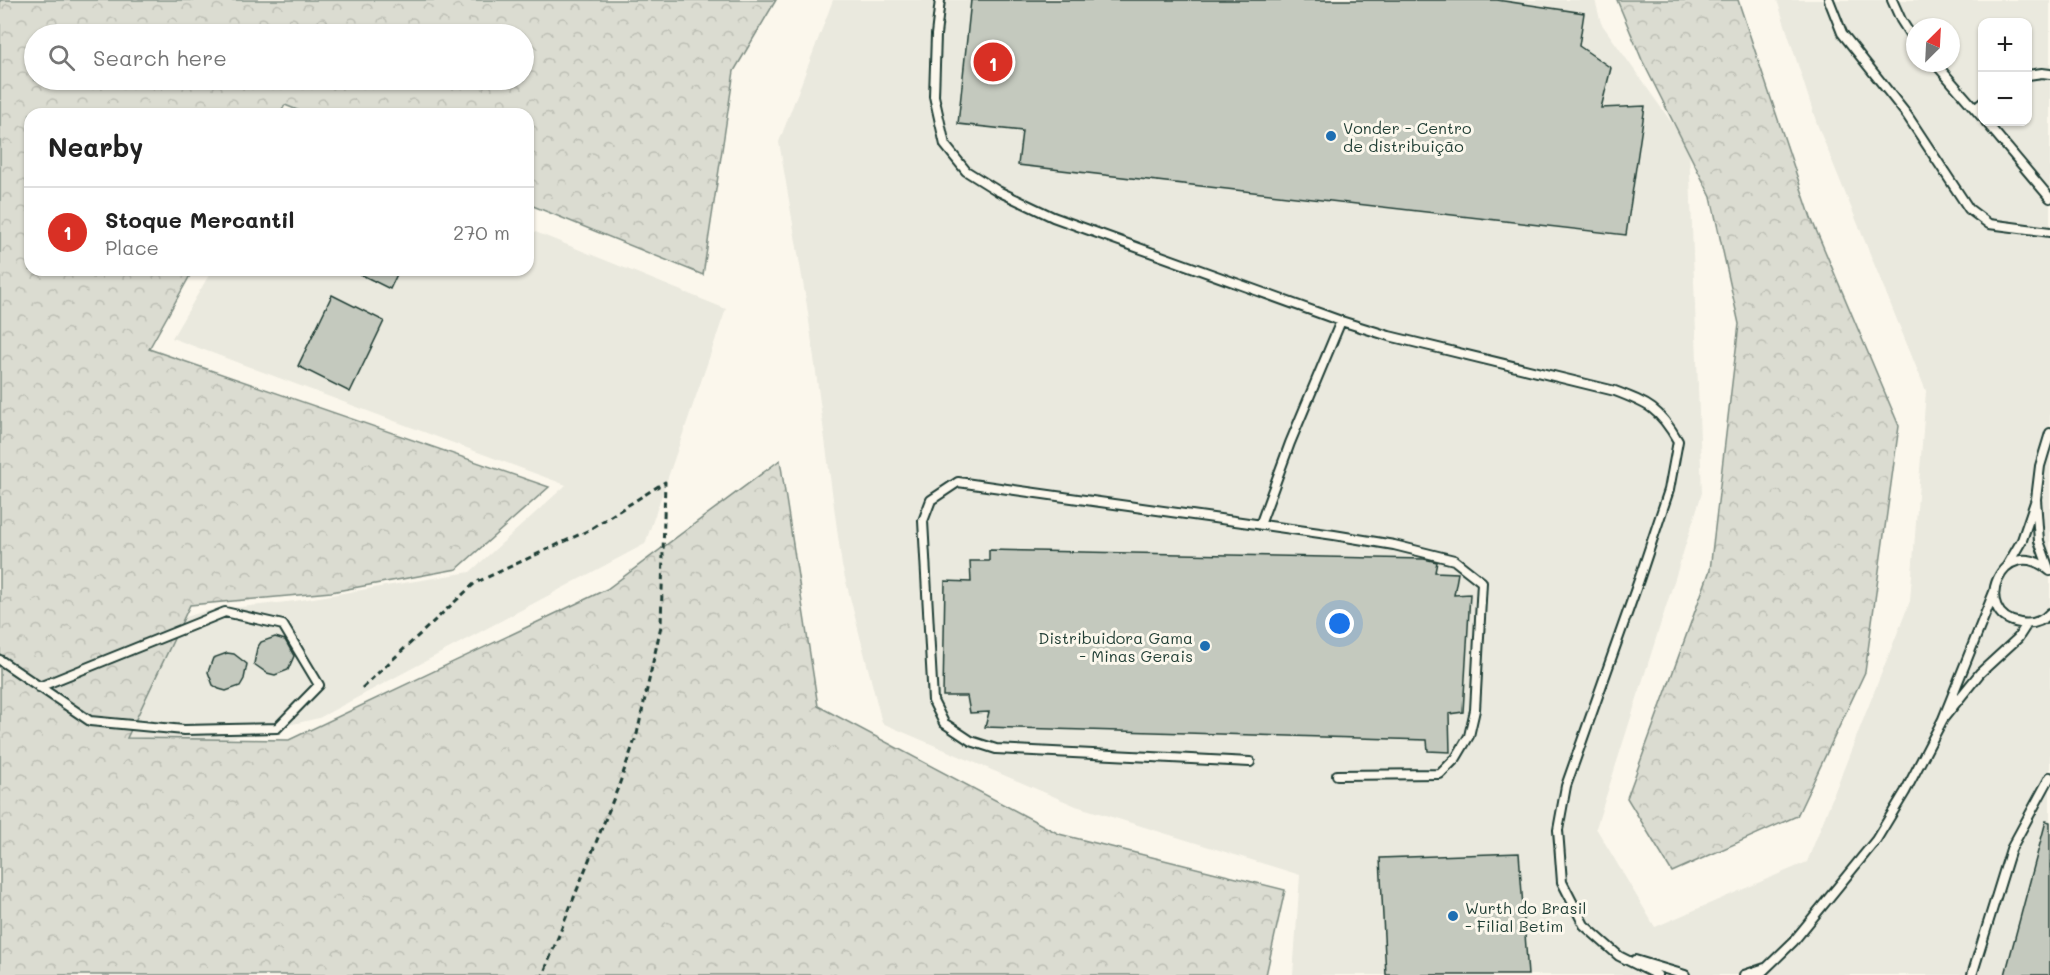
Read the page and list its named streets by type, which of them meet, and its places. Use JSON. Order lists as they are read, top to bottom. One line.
{"places":["Vonder - Centro de distribuição","Distribuidora Gama - Minas Gerais","Wurth do Brasil - Filial Betim"],"north":"top right","page":{"map_buttons":["+","−"],"search":"Search here","pins":"1","heading":"Nearby","list":[{"mark":"1","name":"Stoque Mercantil","note":"Place","value":"270 m"}]}}
